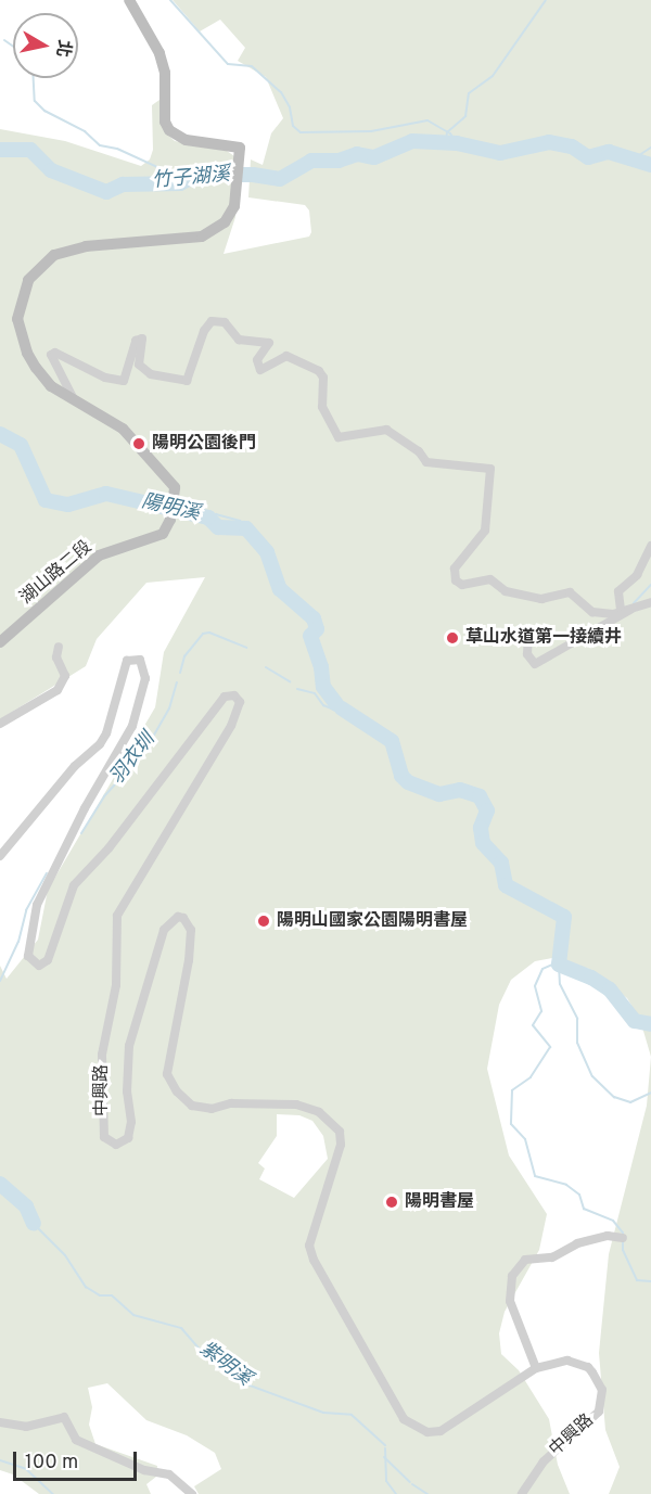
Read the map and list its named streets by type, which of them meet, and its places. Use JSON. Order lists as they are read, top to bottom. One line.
{"streets":{"street":["湖山路二段","中興路"]},"water":["竹子湖溪","陽明溪","羽衣圳","紫明溪"],"places":["陽明公園後門","草山水道第一接續井","陽明山國家公園陽明書屋","陽明書屋"],"scale_bar":"100 m","north":"right"}
